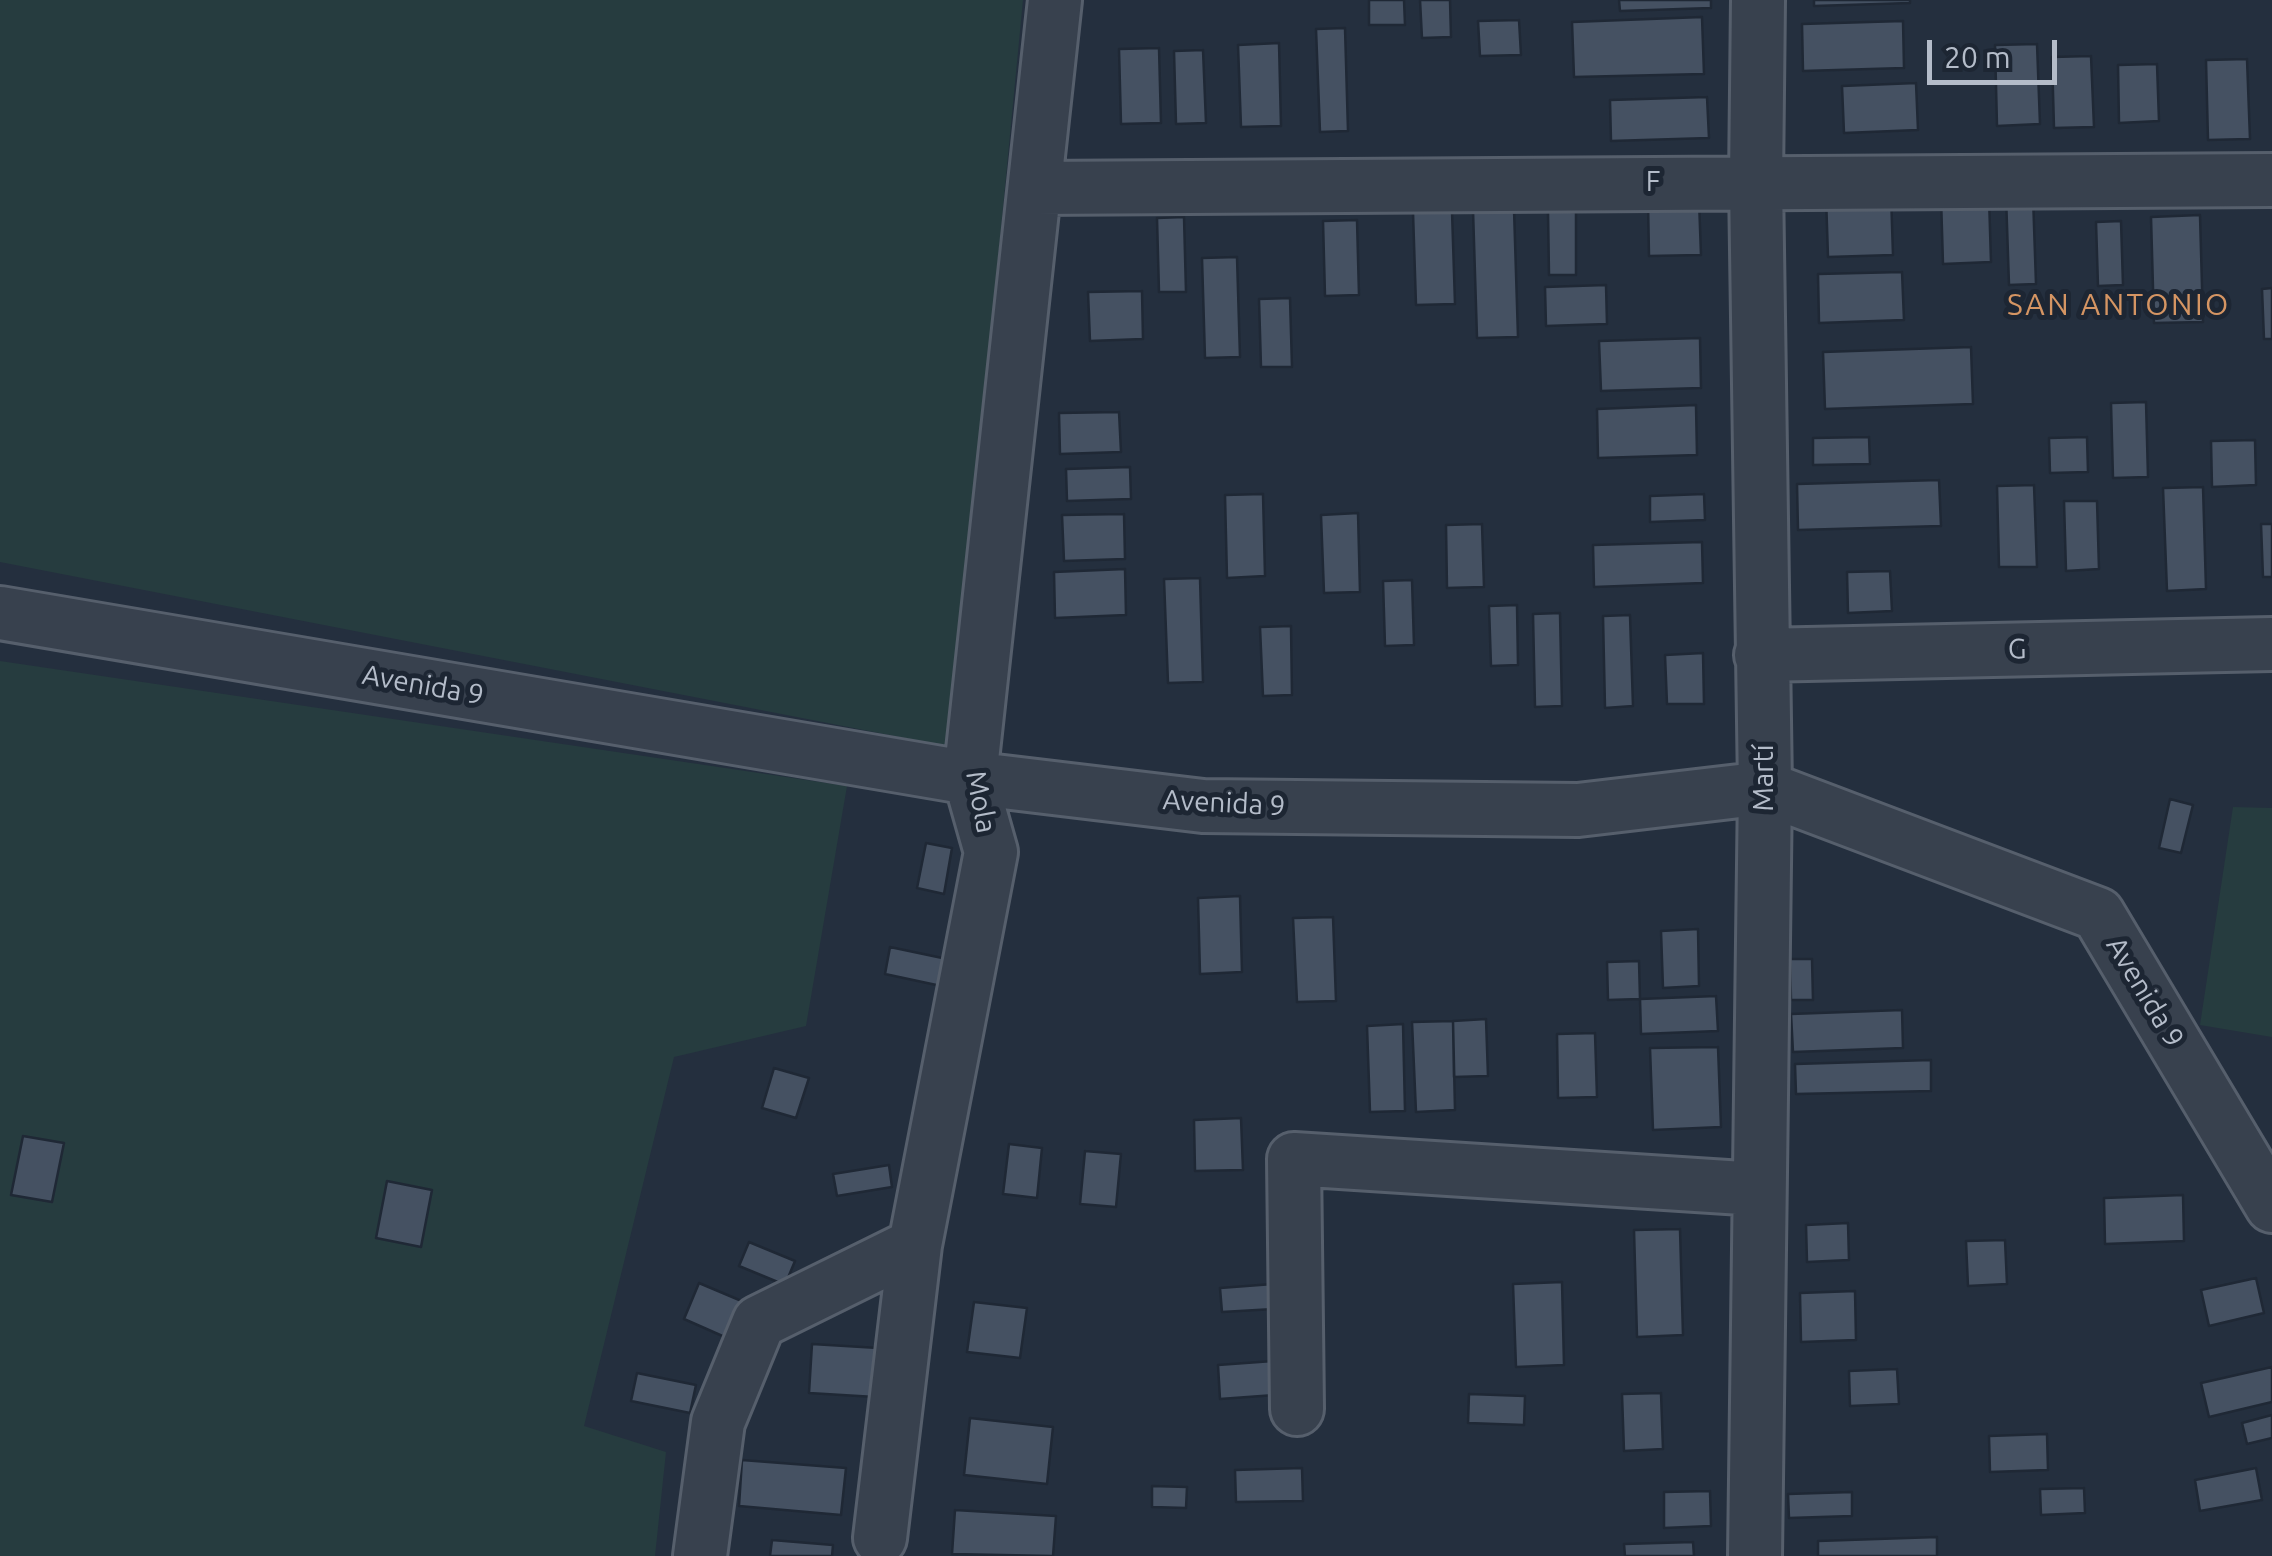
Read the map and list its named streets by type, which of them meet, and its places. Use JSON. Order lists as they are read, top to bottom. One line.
{"streets":{"street":["F","G","Avenida 9","Martí","Mola"]},"crossings":[["F","Martí"],["F","Mola"],["G","Martí"],["Avenida 9","Martí"],["Avenida 9","Mola"]],"districts":["SAN ANTONIO"],"scale_bar":"20 m"}
